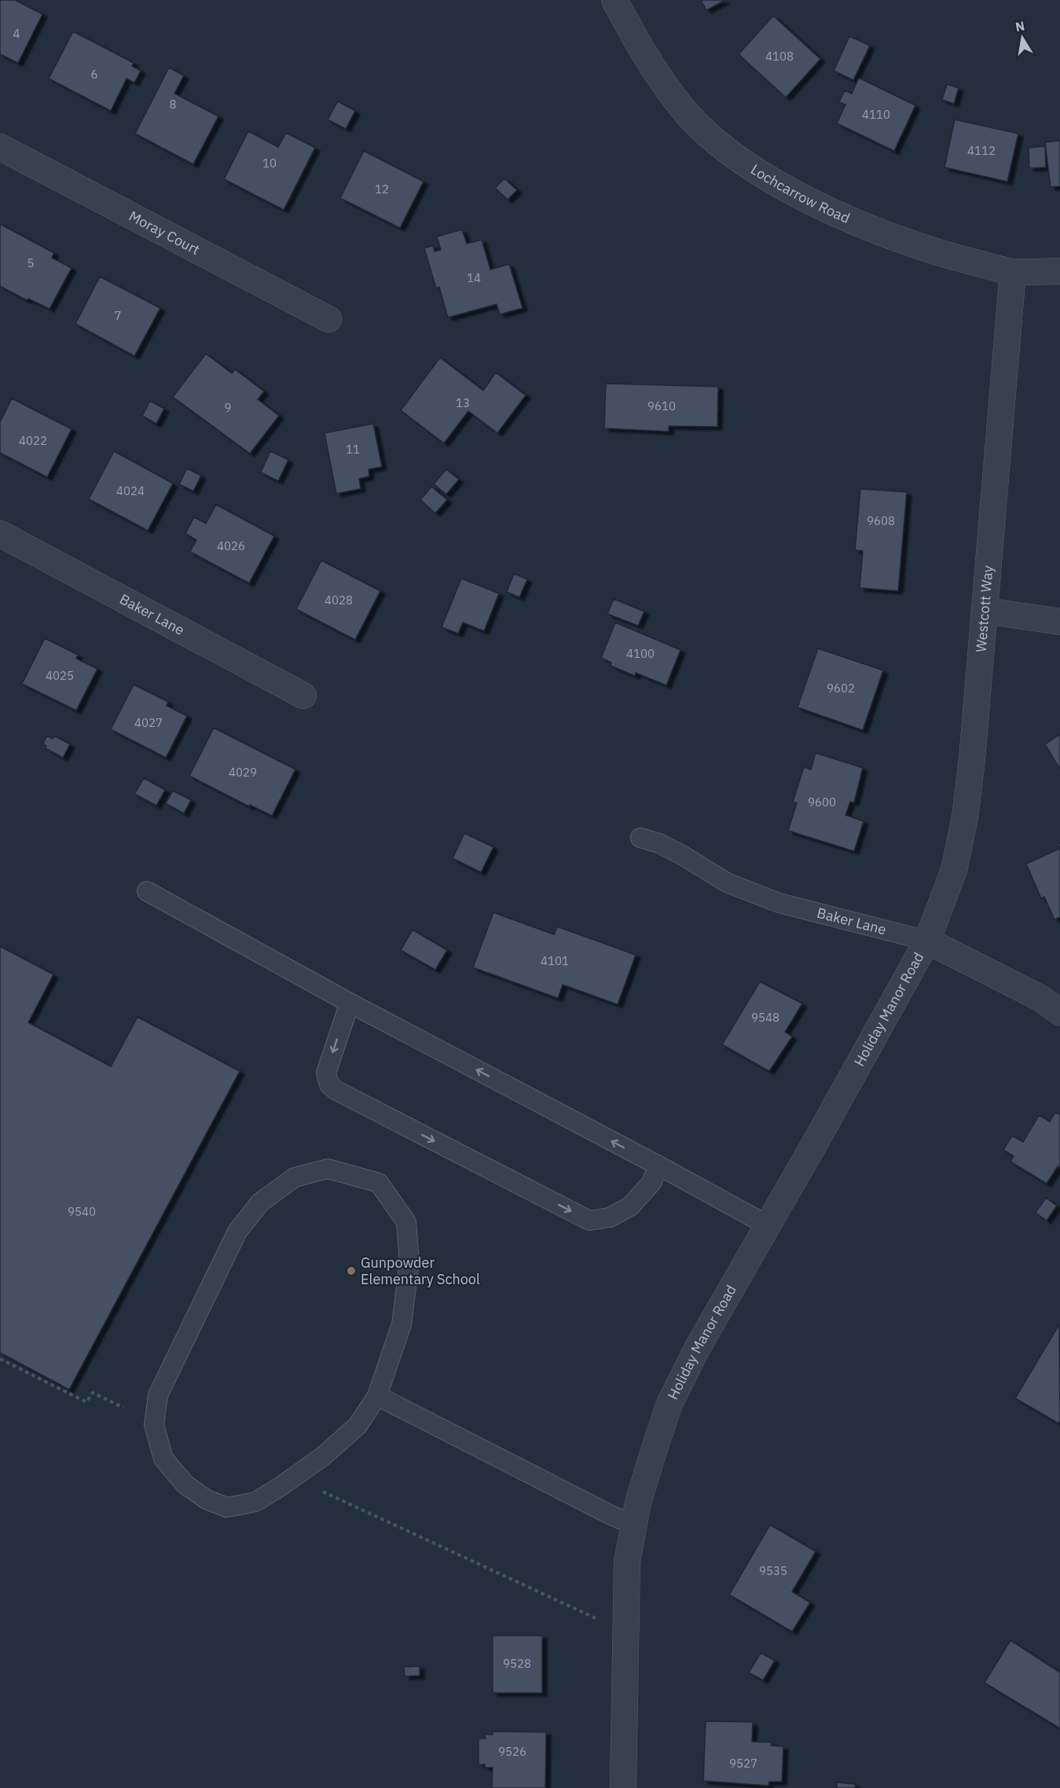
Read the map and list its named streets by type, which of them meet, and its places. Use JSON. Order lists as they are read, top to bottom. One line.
{"streets":{"street":["Lochcarrow Road","Moray Court","Westcott Way","Baker Lane","Holiday Manor Road"]},"crossings":[["Lochcarrow Road","Westcott Way"],["Westcott Way","Baker Lane"],["Westcott Way","Holiday Manor Road"],["Baker Lane","Holiday Manor Road"]],"places":["Gunpowder Elementary School"],"house_numbers":["4","4108","6","8","4110","4112","10","12","5","14","7","13","9610","9","4022","11","4024","9608","4026","4028","4100","4025","9602","4027","4029","9600","4101","9548","9540","9535","9528","9526","9527"],"north":"top"}
